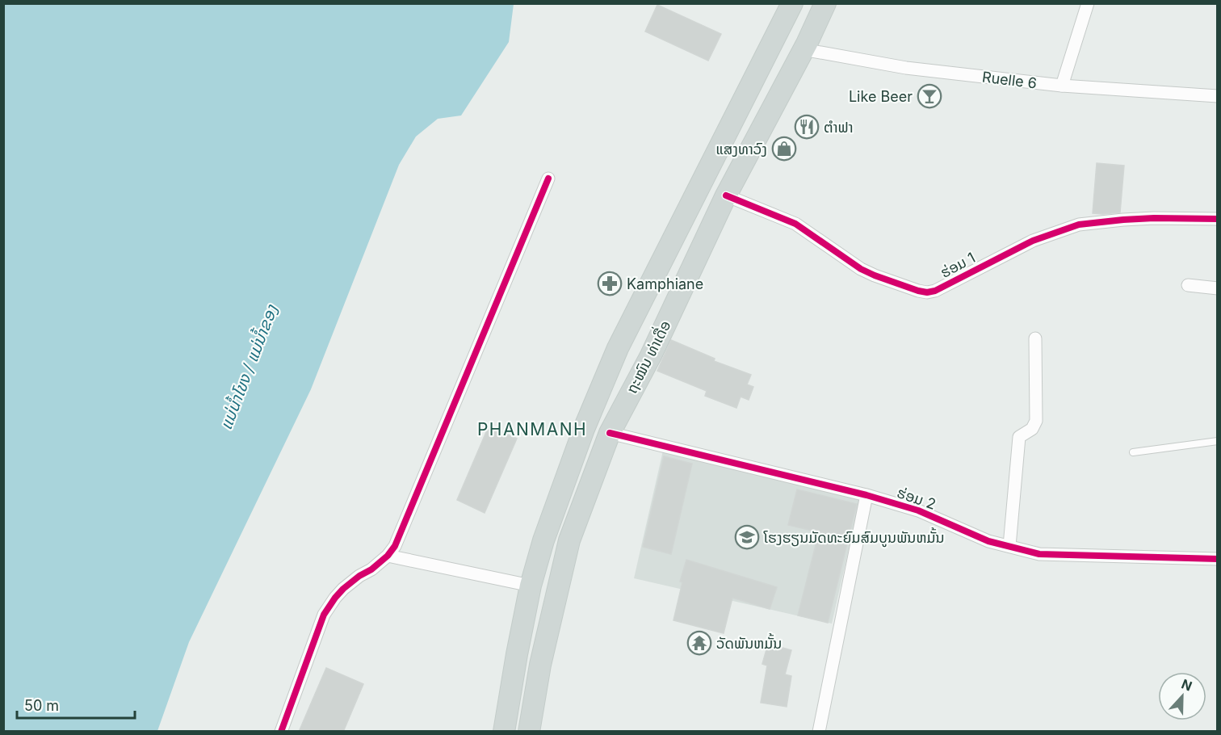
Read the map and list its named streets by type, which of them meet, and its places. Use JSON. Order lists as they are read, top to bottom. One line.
{"streets":{"main road":["ຖະໝົນ ທ່າເດື່ອ"],"street":["Ruelle 6","ຮ່ອມ 1","ຮ່ອມ 2"]},"crossings":[["Ruelle 6","ຖະໝົນ ທ່າເດື່ອ"],["ຮ່ອມ 1","ຖະໝົນ ທ່າເດື່ອ"],["ຖະໝົນ ທ່າເດື່ອ","ຮ່ອມ 2"]],"districts":["PHANMANH"],"water":["แม่น้ำโขง / ແມ່ນ້ຳຂອງ"],"places":{"bar":["Like Beer"],"restaurant":["ຕຳຟາ"],"shop":["ແສງທາວົງ"],"pharmacy":["Kamphiane"],"school or university":["ໂຮງຮຽນມັດທະຍົມສົມບູນພັນຫມັ້ນ"],"temple":["ວັດພັນຫມັ້ນ"]},"scale_bar":"50 m","north":"top"}
